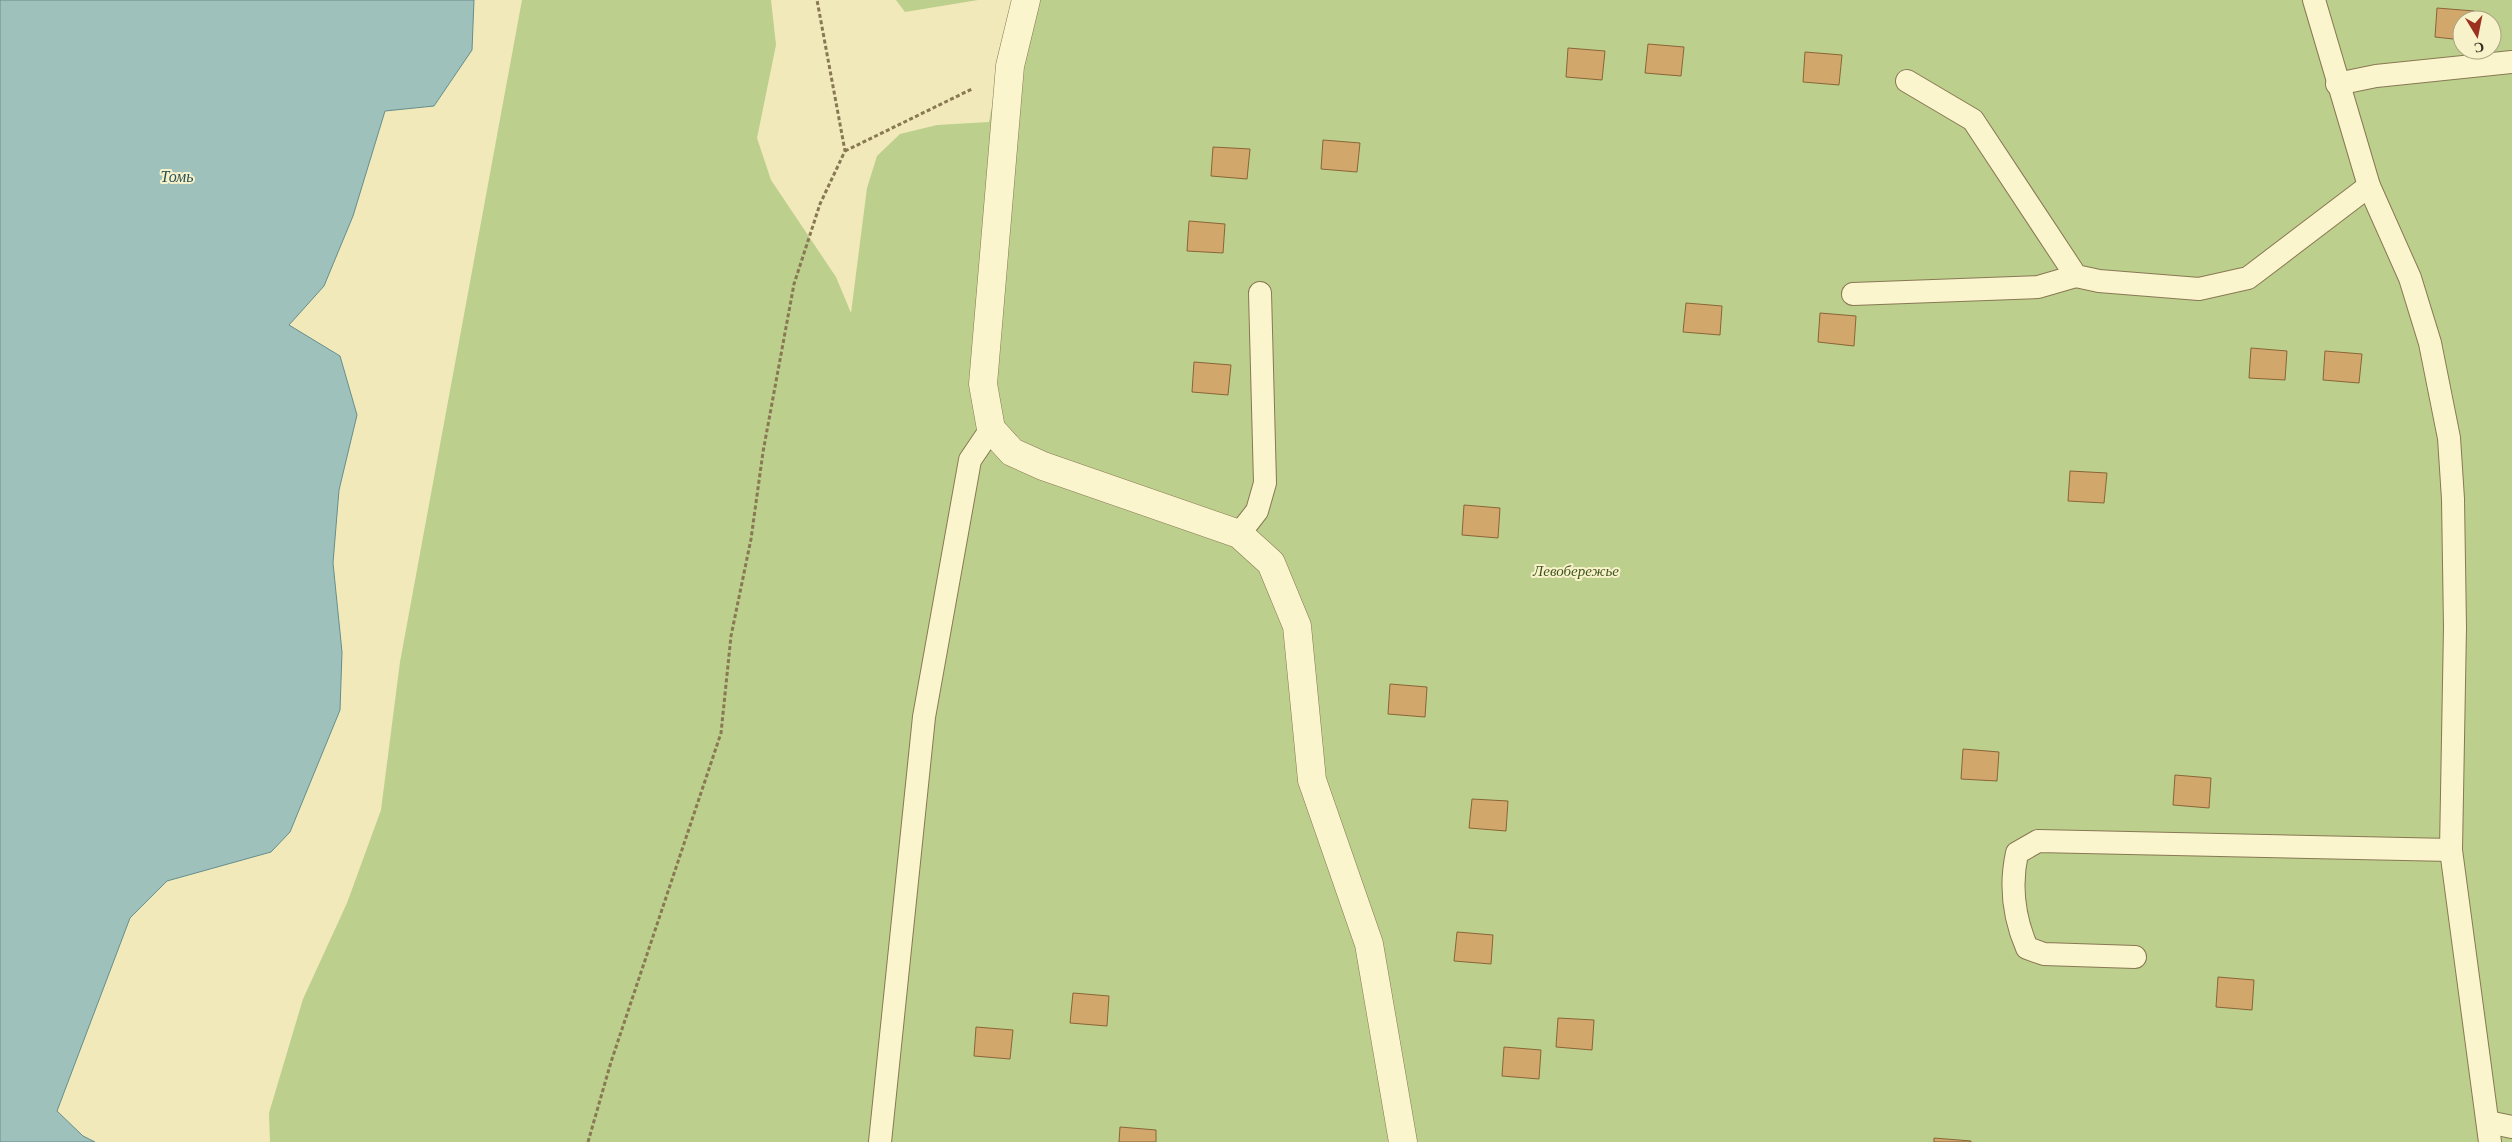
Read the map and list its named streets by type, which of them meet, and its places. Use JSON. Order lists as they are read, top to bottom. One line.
{"water":["Томь"],"parks":["Левобережье"],"north":"bottom"}
